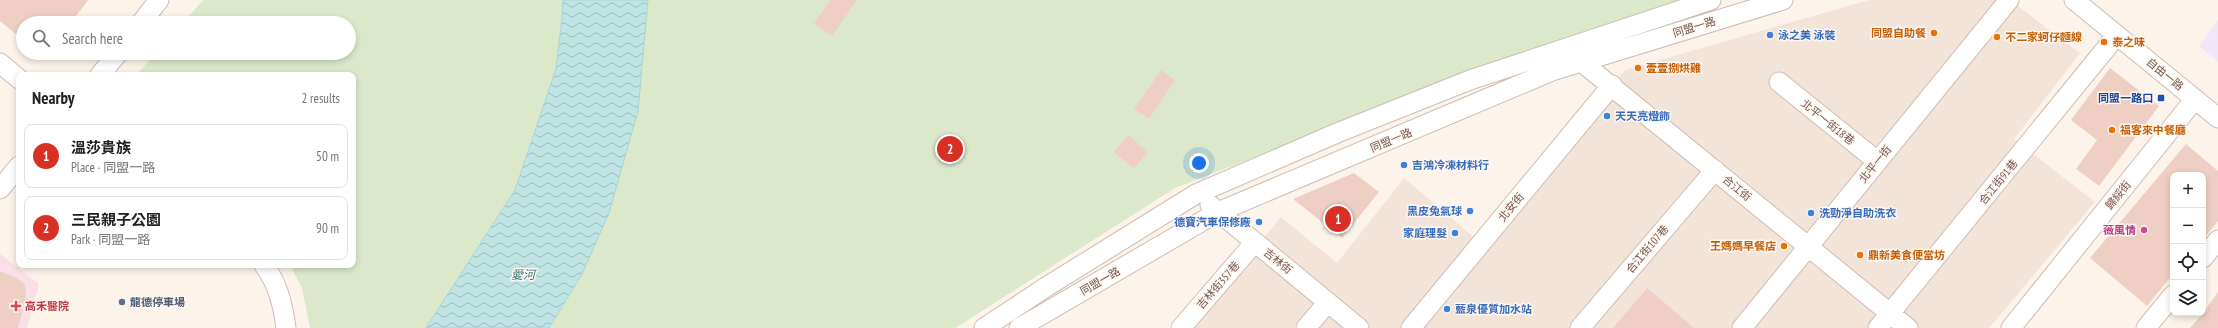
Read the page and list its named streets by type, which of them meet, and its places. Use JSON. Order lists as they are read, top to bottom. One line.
{"streets":{"street":["同盟一路","自由一路","北平一街18巷","北平一街","合江街91巷","合江街","歸綏街","北安街","合江街107巷","吉林街","吉林街357巷"]},"crossings":[["同盟一路","合江街"],["同盟一路","吉林街"],["自由一路","合江街91巷"],["自由一路","歸綏街"],["北平一街18巷","北平一街"],["北平一街","合江街"],["合江街91巷","合江街"],["合江街","北安街"],["合江街","合江街107巷"],["吉林街","吉林街357巷"]],"water":["愛河"],"places":{"other":["同盟自助餐","泳之美 泳裝","不二家蚵仔麵線","泰之味","壹壹捌烘雞","天天亮燈飾","福客來中餐廳","吉鴻冷凍材料行","黑皮兔氣球","洗勁淨自助洗衣","德寶汽車保修廠","薇風情","家庭理髮","王媽媽早餐店","鼎新美食便當坊","龍德停車場","藍泉優質加水站"],"transit":["同盟一路口"],"health":["高禾醫院"]},"page":{"search":"Search here","heading":["Nearby","2 results"],"list":[{"mark":"1","name":"溫莎貴族","note":"Place · 同盟一路","value":"50 m"},{"mark":"2","name":"三民親子公園","note":"Park · 同盟一路","value":"90 m"}],"pins":["2","1"],"map_buttons":["+","−"]}}
